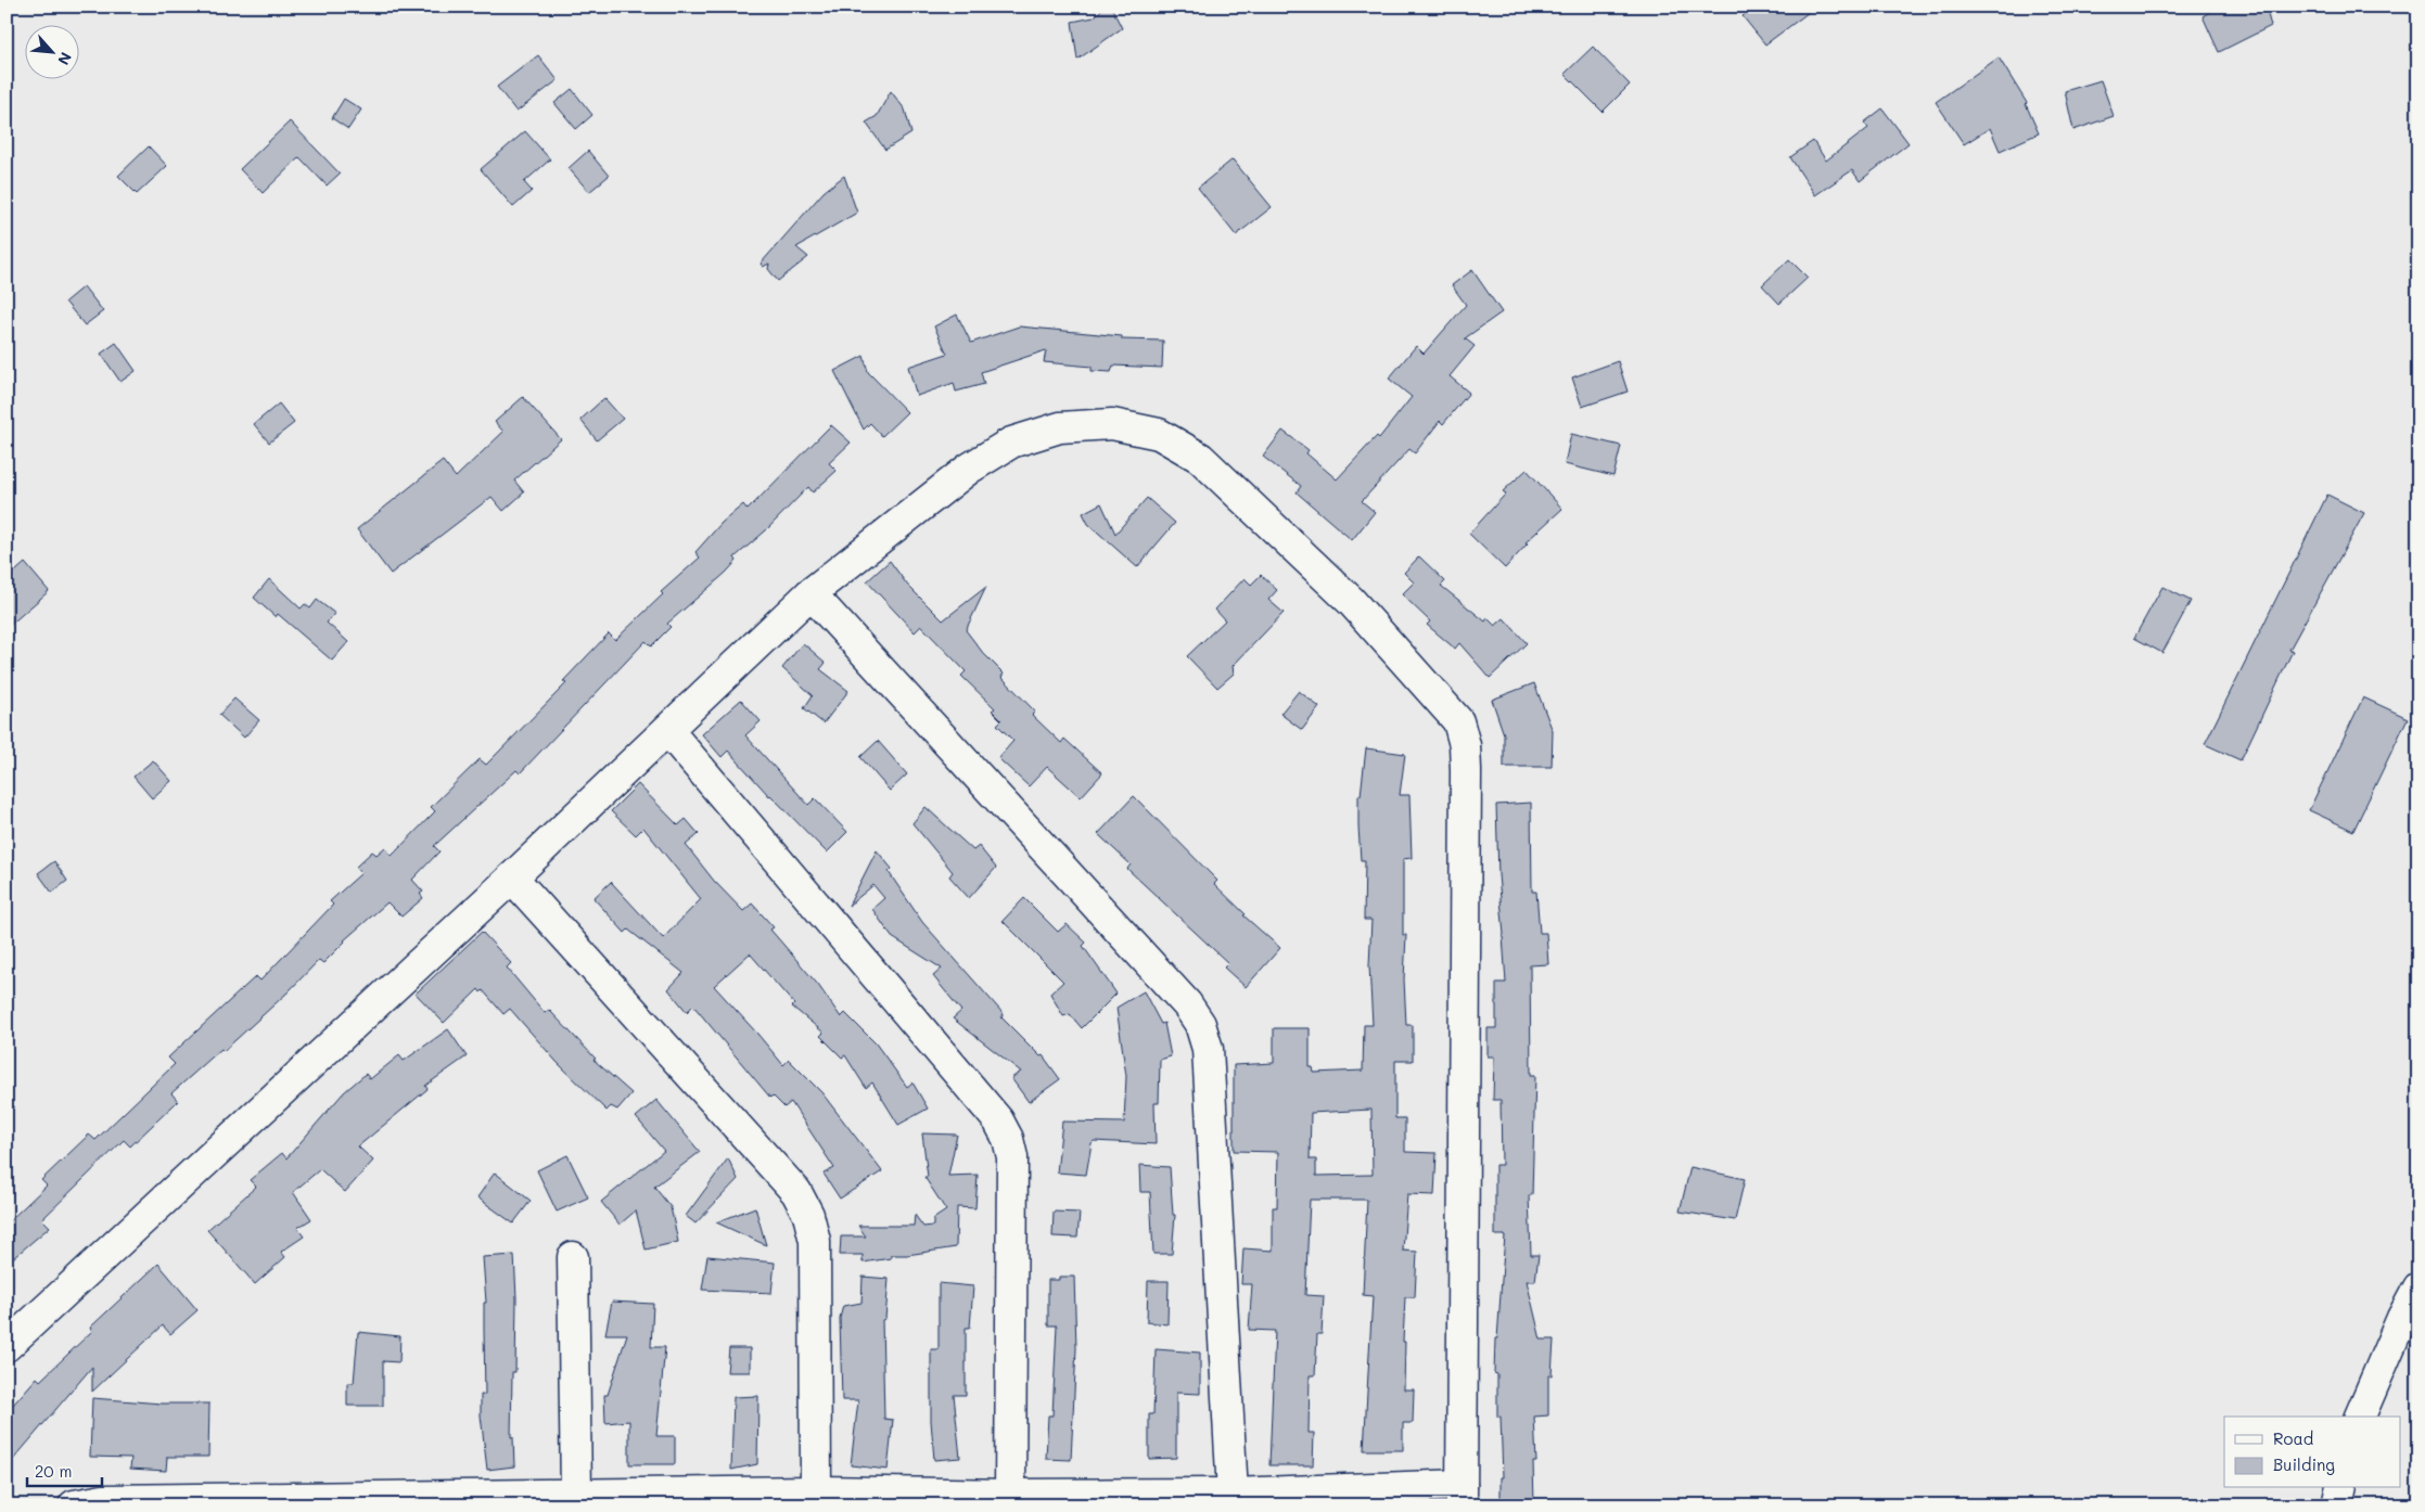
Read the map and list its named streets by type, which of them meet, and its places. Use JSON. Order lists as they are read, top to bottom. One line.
{"legend":["Road","Building"],"scale_bar":"20 m","north":"bottom right"}
